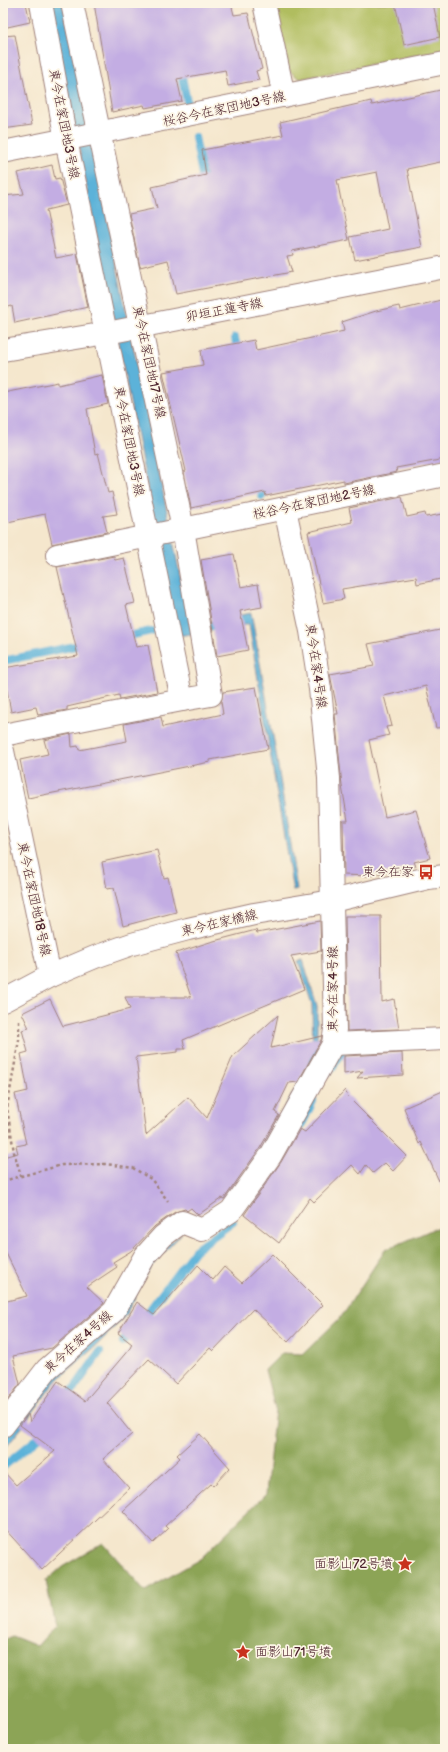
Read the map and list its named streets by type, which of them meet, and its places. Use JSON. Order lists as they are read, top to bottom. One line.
{"streets":{"street":["桜谷今在家団地3号線","東今在家団地3号線","卯垣正蓮寺線","東今在家団地17号線","桜谷今在家団地2号線","東今在家4号線","東今在家団地18号線","東今在家橋線"]},"crossings":[["桜谷今在家団地3号線","東今在家団地3号線"],["桜谷今在家団地3号線","東今在家団地17号線"],["東今在家団地3号線","卯垣正蓮寺線"],["東今在家団地3号線","東今在家団地17号線"],["東今在家団地3号線","桜谷今在家団地2号線"],["卯垣正蓮寺線","東今在家団地17号線"],["東今在家団地17号線","桜谷今在家団地2号線"],["桜谷今在家団地2号線","東今在家4号線"],["東今在家4号線","東今在家橋線"],["東今在家団地18号線","東今在家橋線"]],"places":{"bus stop":["東今在家"],"place":["面影山72号墳","面影山71号墳"]}}
